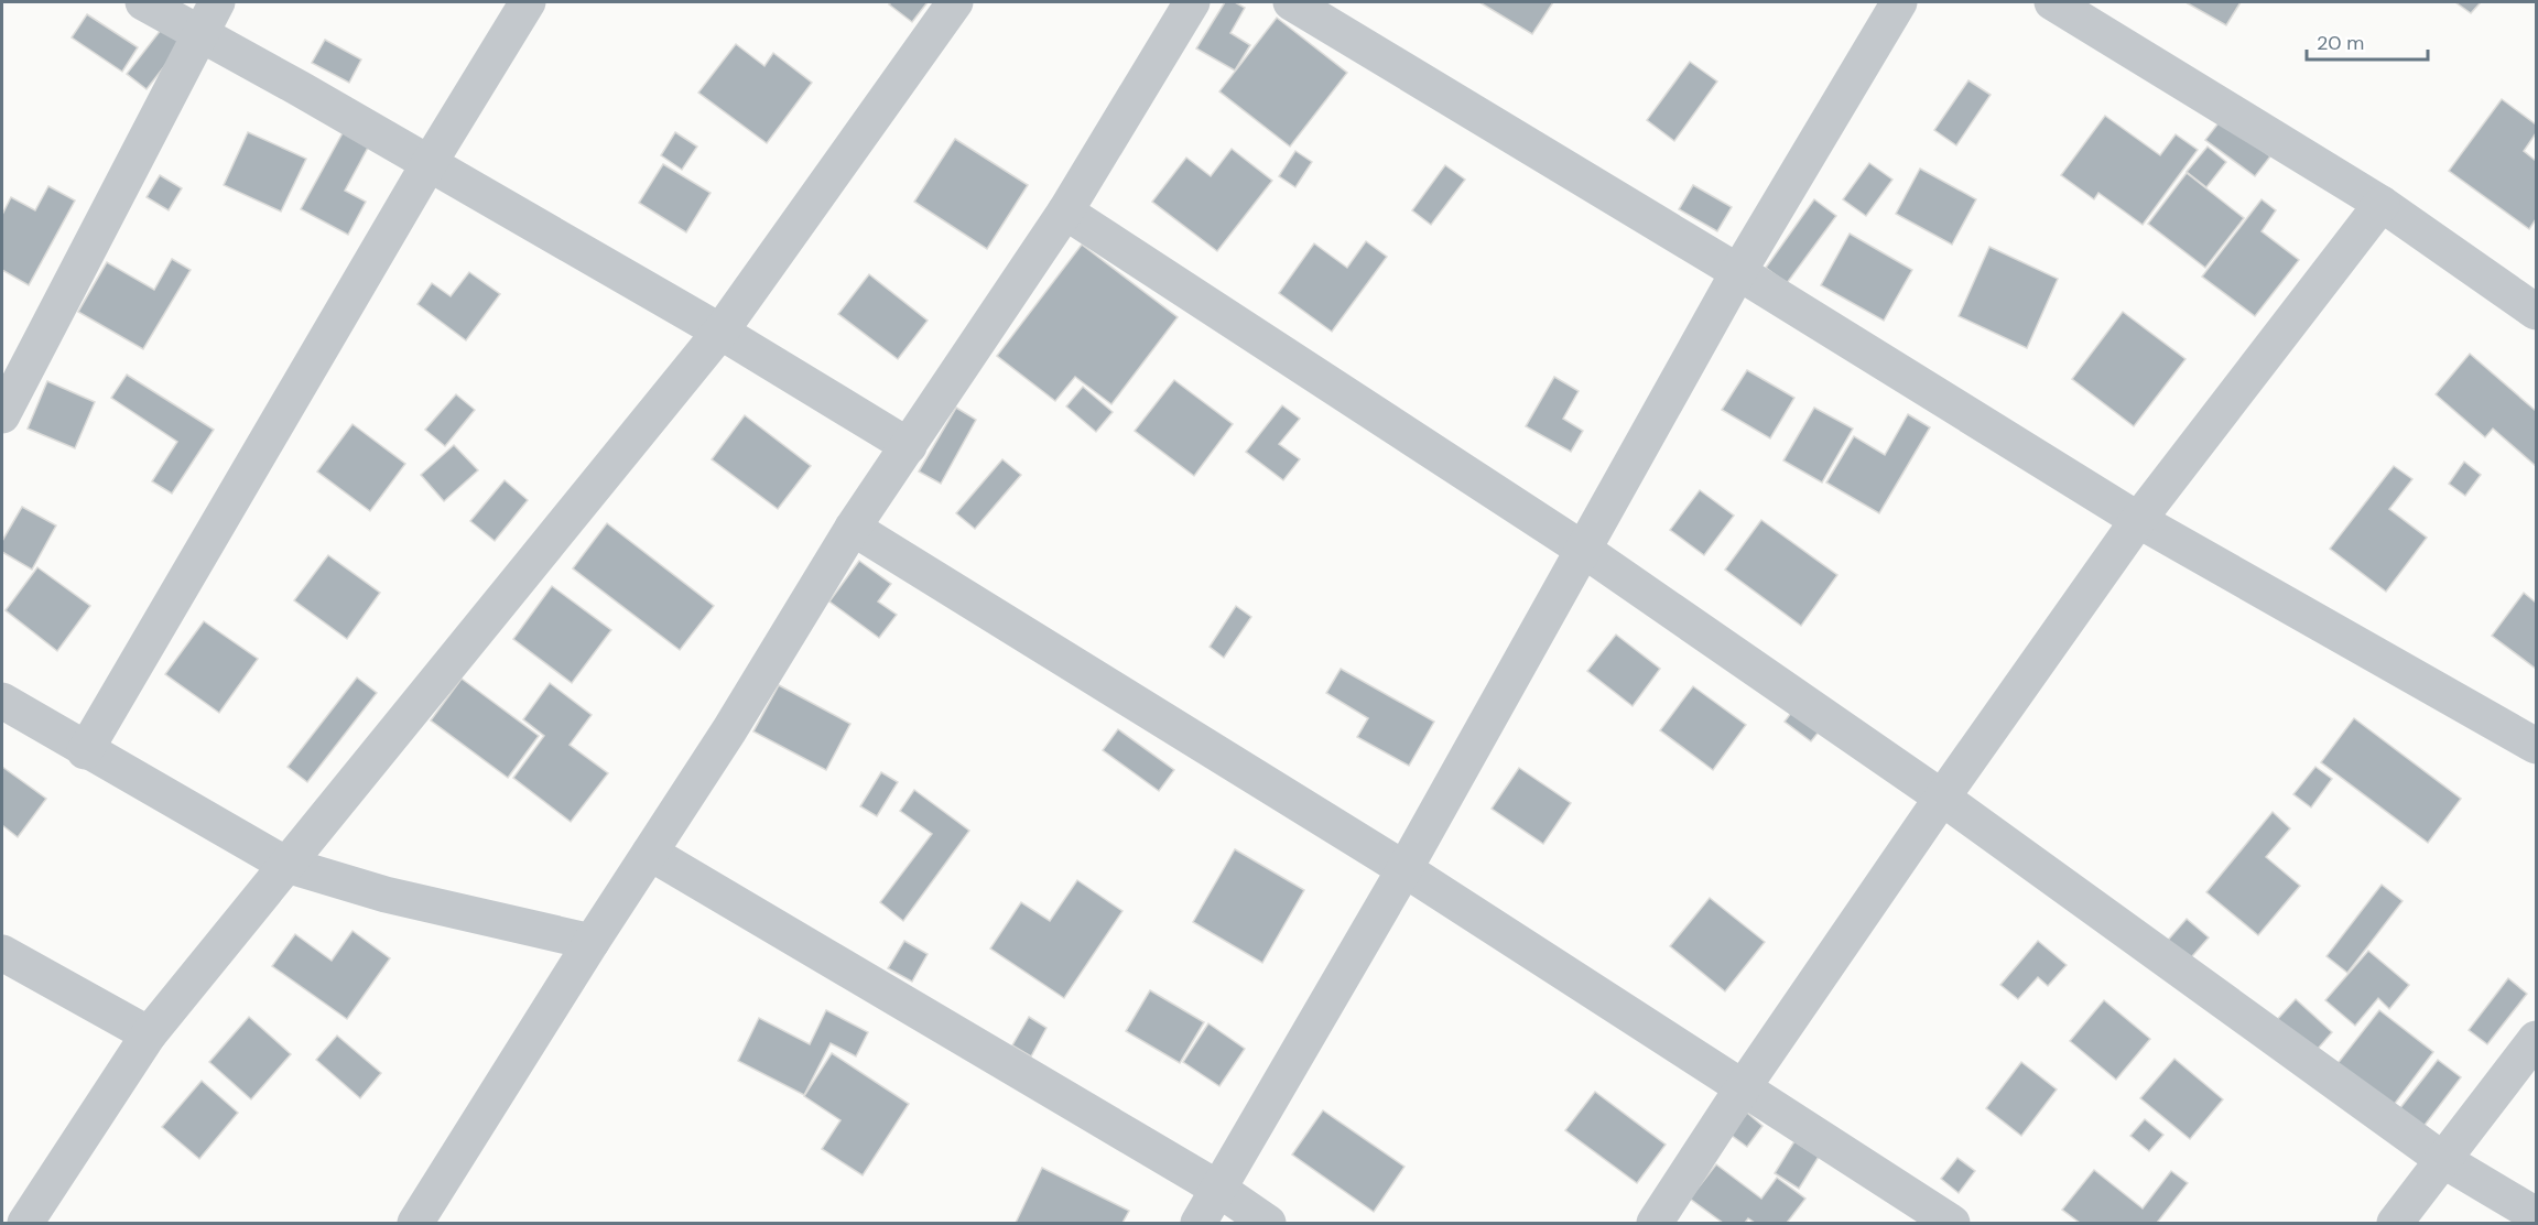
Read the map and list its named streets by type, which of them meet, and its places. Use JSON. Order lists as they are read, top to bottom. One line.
{"scale_bar":"20 m"}
